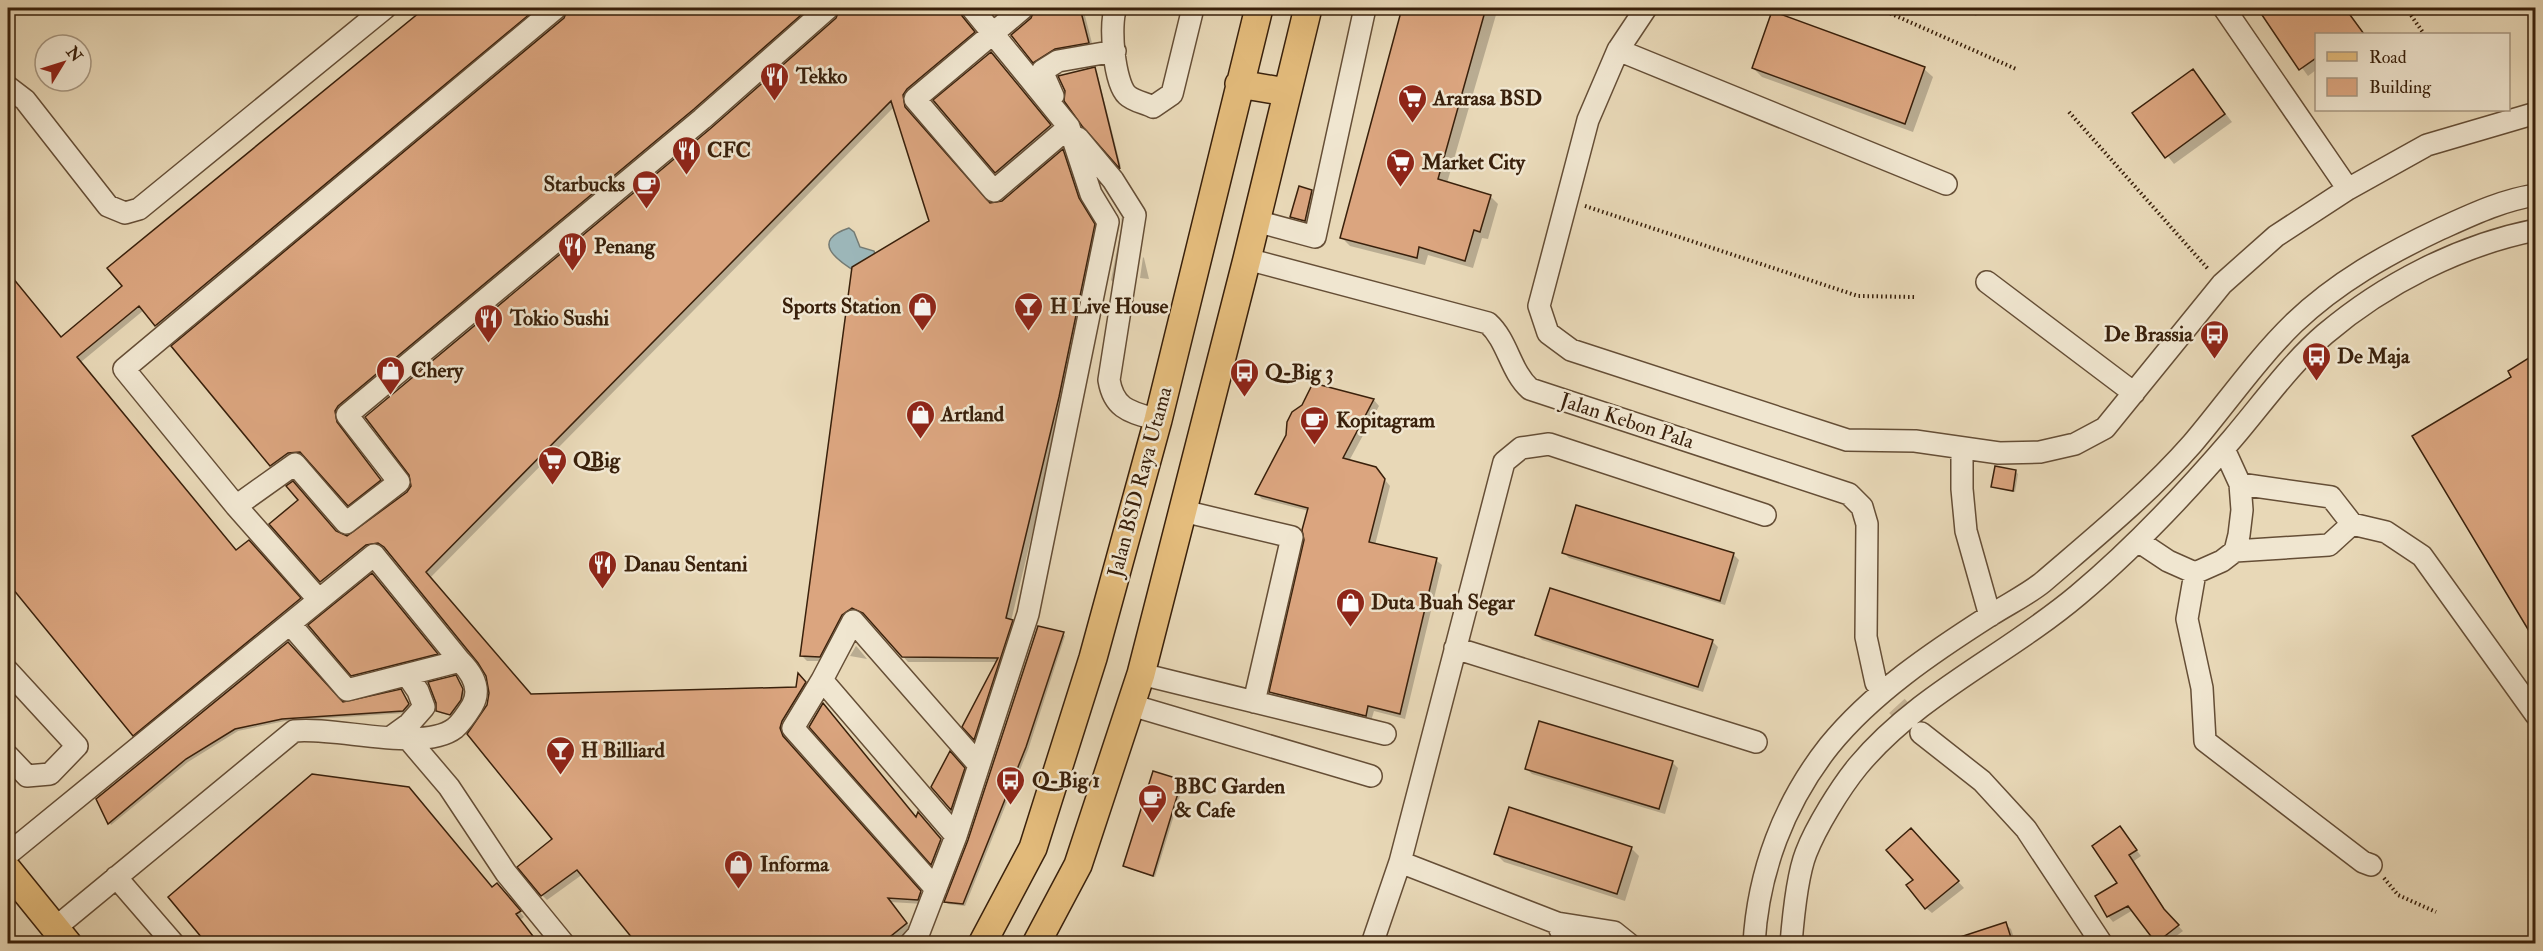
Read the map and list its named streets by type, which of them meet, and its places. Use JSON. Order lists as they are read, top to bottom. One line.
{"streets":{"main road":["Jalan BSD Raya Utama"],"street":["Jalan Kebon Pala"]},"places":{"restaurant":["Tekko","CFC","Penang","Tokio Sushi","Danau Sentani"],"supermarket":["Ararasa BSD","Market City","QBig"],"cafe":["Starbucks","Kopitagram","BBC Garden & Cafe"],"shop":["Sports Station","Chery","Artland","Duta Buah Segar","Informa"],"bar":["H Live House","H Billiard"],"bus stop":["De Brassia","De Maja","Q-Big 3","Q-Big 1"]},"legend":["Road","Building"],"north":"top right"}
